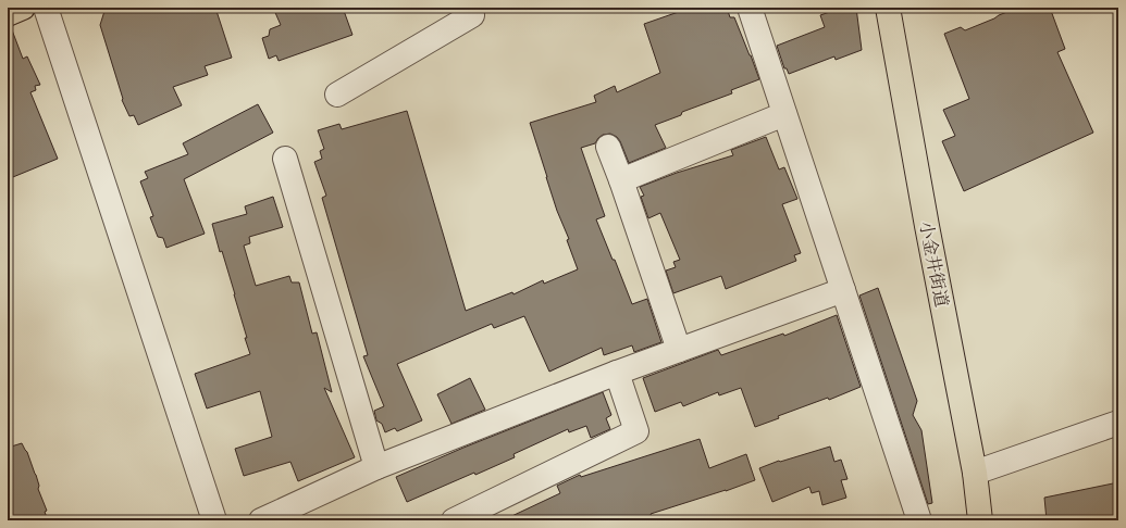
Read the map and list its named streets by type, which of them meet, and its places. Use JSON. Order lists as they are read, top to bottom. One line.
{"streets":{"main road":["小金井街道"]}}
